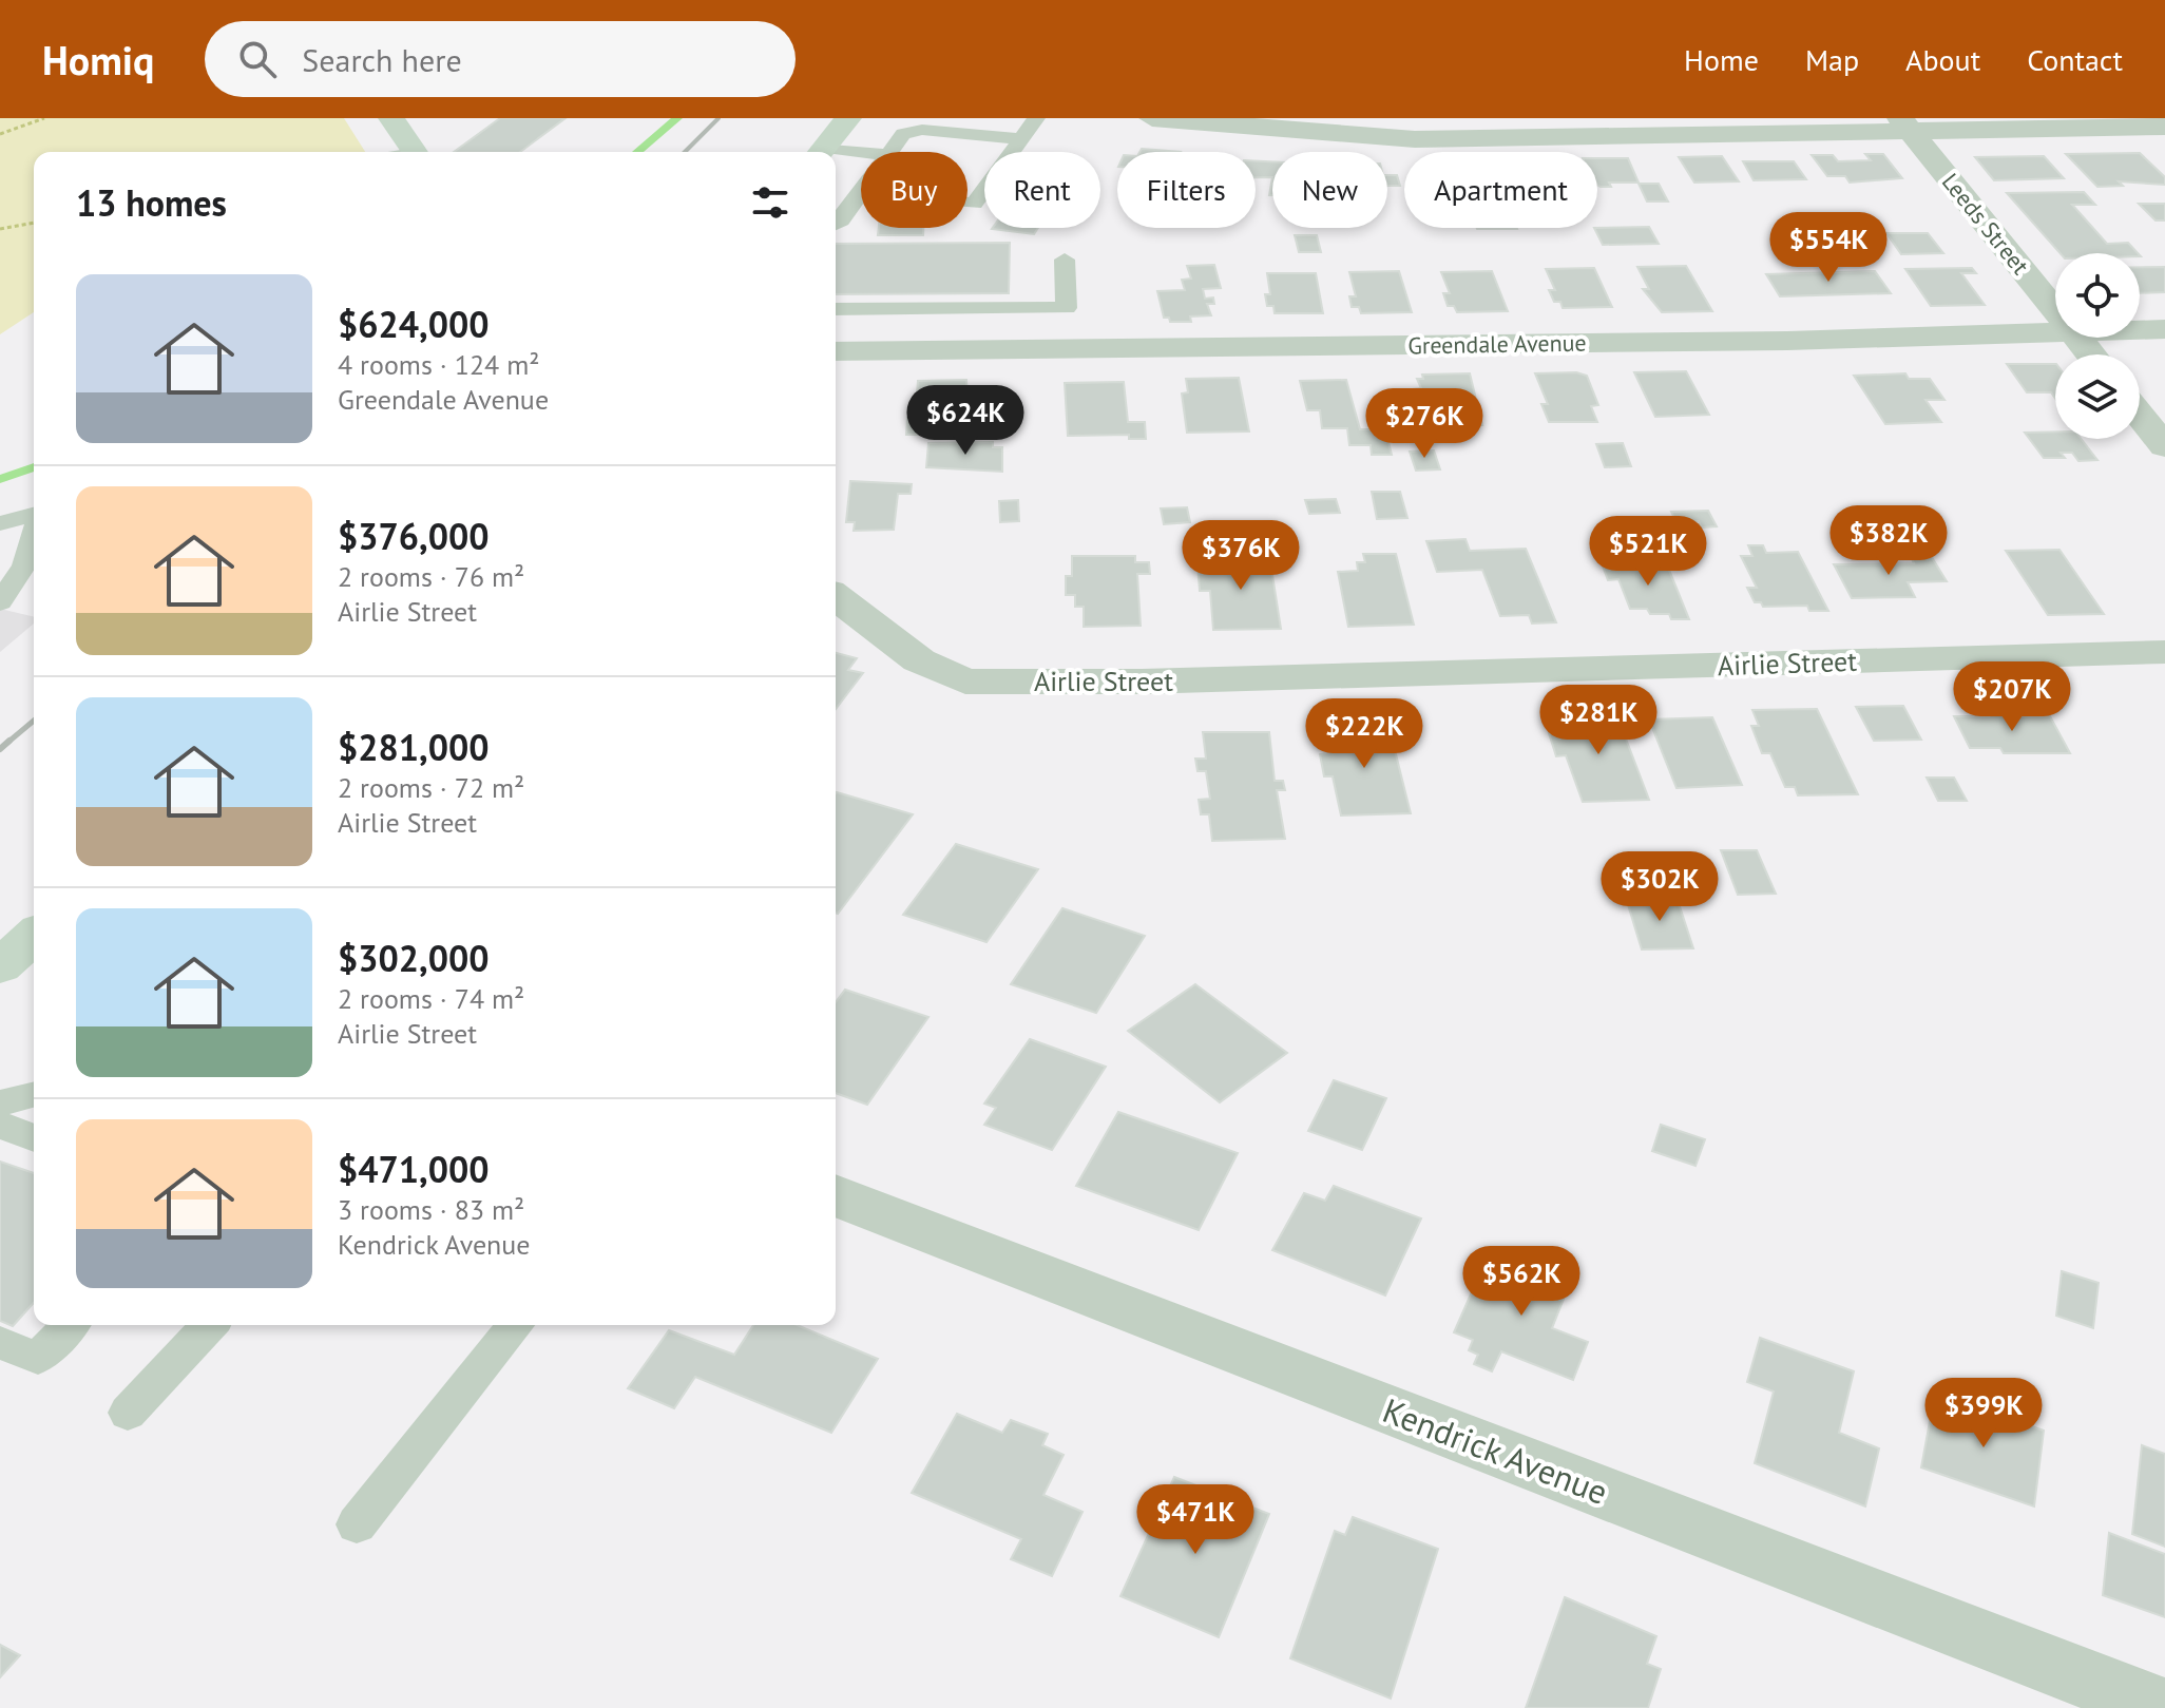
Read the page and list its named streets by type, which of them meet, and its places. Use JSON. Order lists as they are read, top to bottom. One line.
{"streets":{"street":["Leeds Street","Greendale Avenue","Airlie Street","Kendrick Avenue"]},"page":{"header":"Homiq","search":"Search here","nav":["Home","Map","About","Contact"],"chip":["Buy","Rent","Filters","New","Apartment"],"heading":"13 homes","price":["$554K","$624K","$276K","$382K","$521K","$376K","$207K","$281K","$222K","$302K","$562K","$399K","$471K"],"list":[{"name":"$624,000","note":"4 rooms · 124 m² · Greendale Avenue"},{"name":"$376,000","note":"2 rooms · 76 m² · Airlie Street"},{"name":"$281,000","note":"2 rooms · 72 m² · Airlie Street"},{"name":"$302,000","note":"2 rooms · 74 m² · Airlie Street"},{"name":"$471,000","note":"3 rooms · 83 m² · Kendrick Avenue"}]}}
